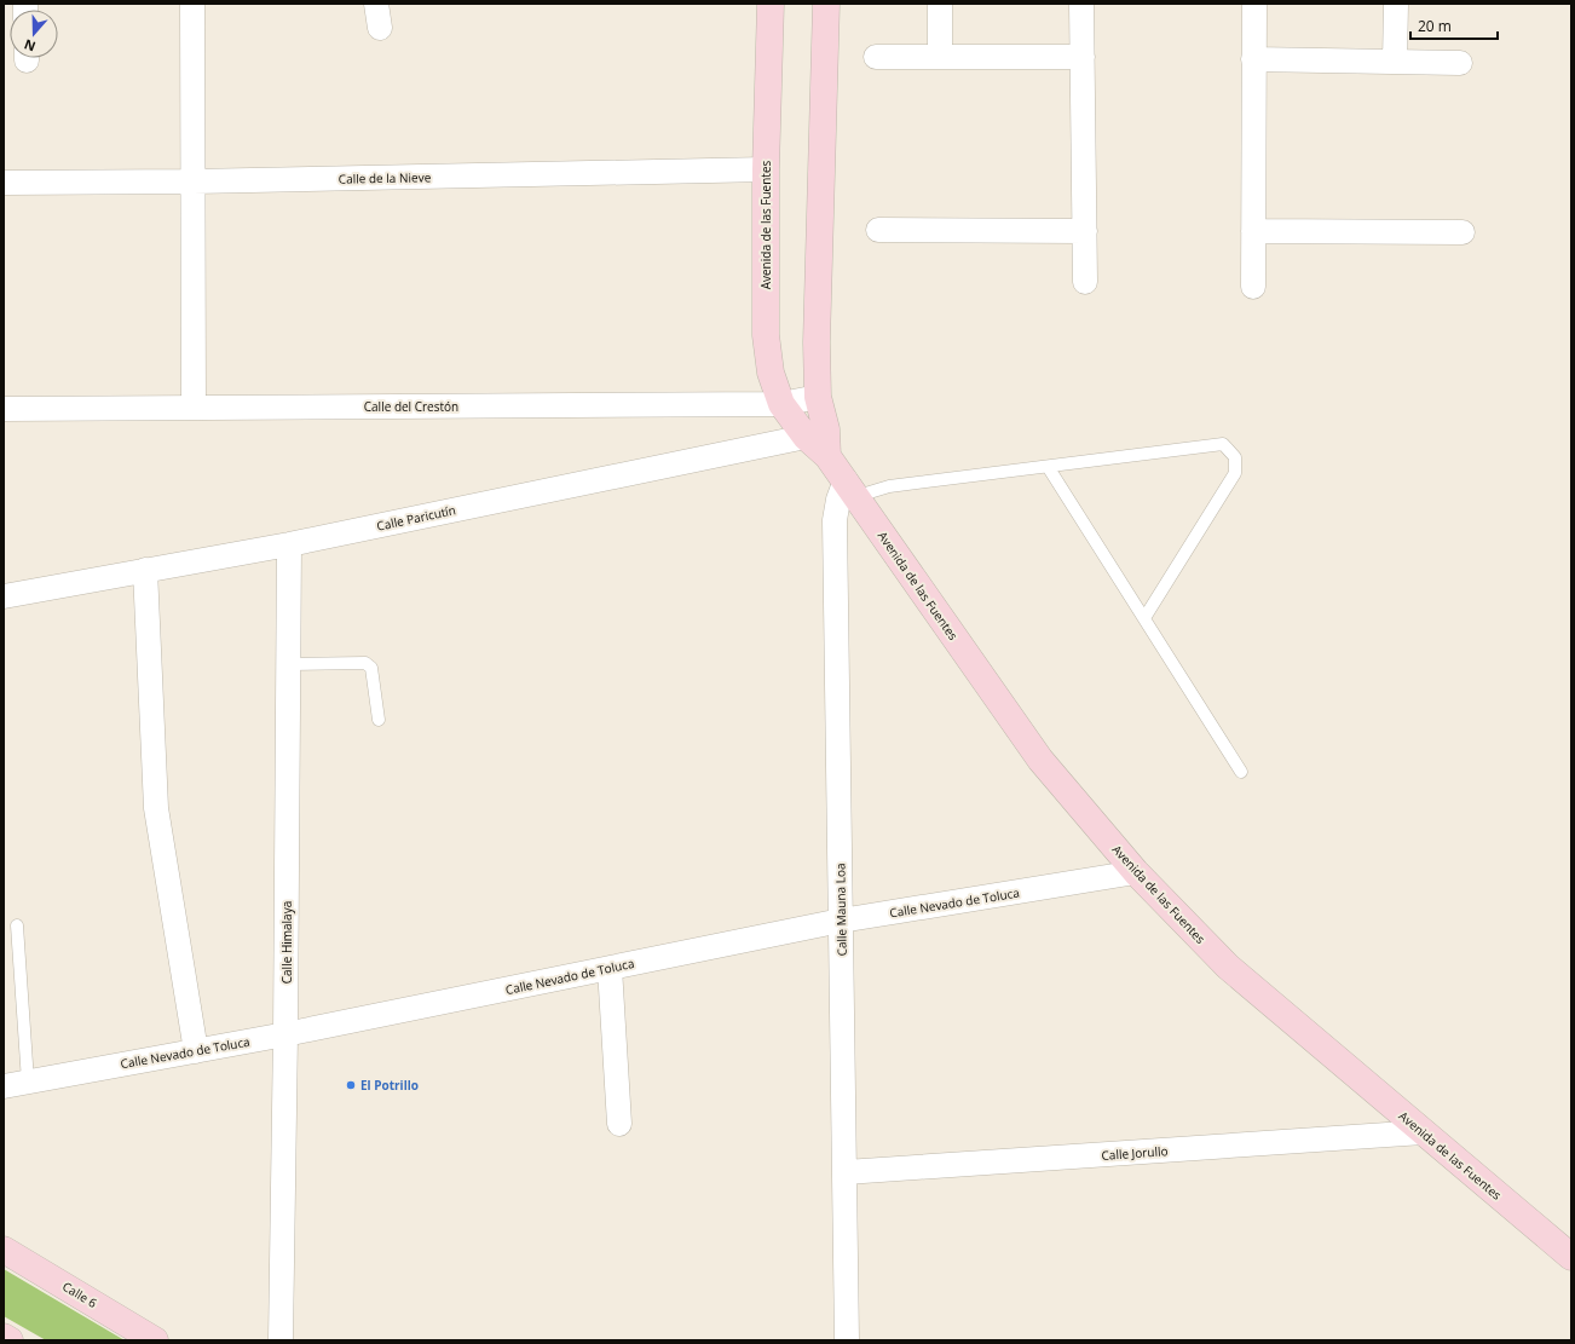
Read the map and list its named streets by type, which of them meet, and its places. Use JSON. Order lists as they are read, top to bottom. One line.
{"streets":{"main road":["Avenida de las Fuentes","Calle 6"],"street":["Calle de la Nieve","Calle del Crestón","Calle Paricutín","Calle Nevado de Toluca","Calle Mauna Loa","Calle Himalaya","Calle Jorullo"]},"crossings":[["Calle de la Nieve","Avenida de las Fuentes"],["Avenida de las Fuentes","Calle del Crestón"],["Avenida de las Fuentes","Calle Paricutín"],["Avenida de las Fuentes","Calle Nevado de Toluca"],["Avenida de las Fuentes","Calle Mauna Loa"],["Avenida de las Fuentes","Calle Jorullo"],["Calle Paricutín","Calle Himalaya"],["Calle Nevado de Toluca","Calle Mauna Loa"],["Calle Nevado de Toluca","Calle Himalaya"],["Calle Mauna Loa","Calle Jorullo"]],"places":["El Potrillo"],"scale_bar":"20 m","north":"bottom"}
